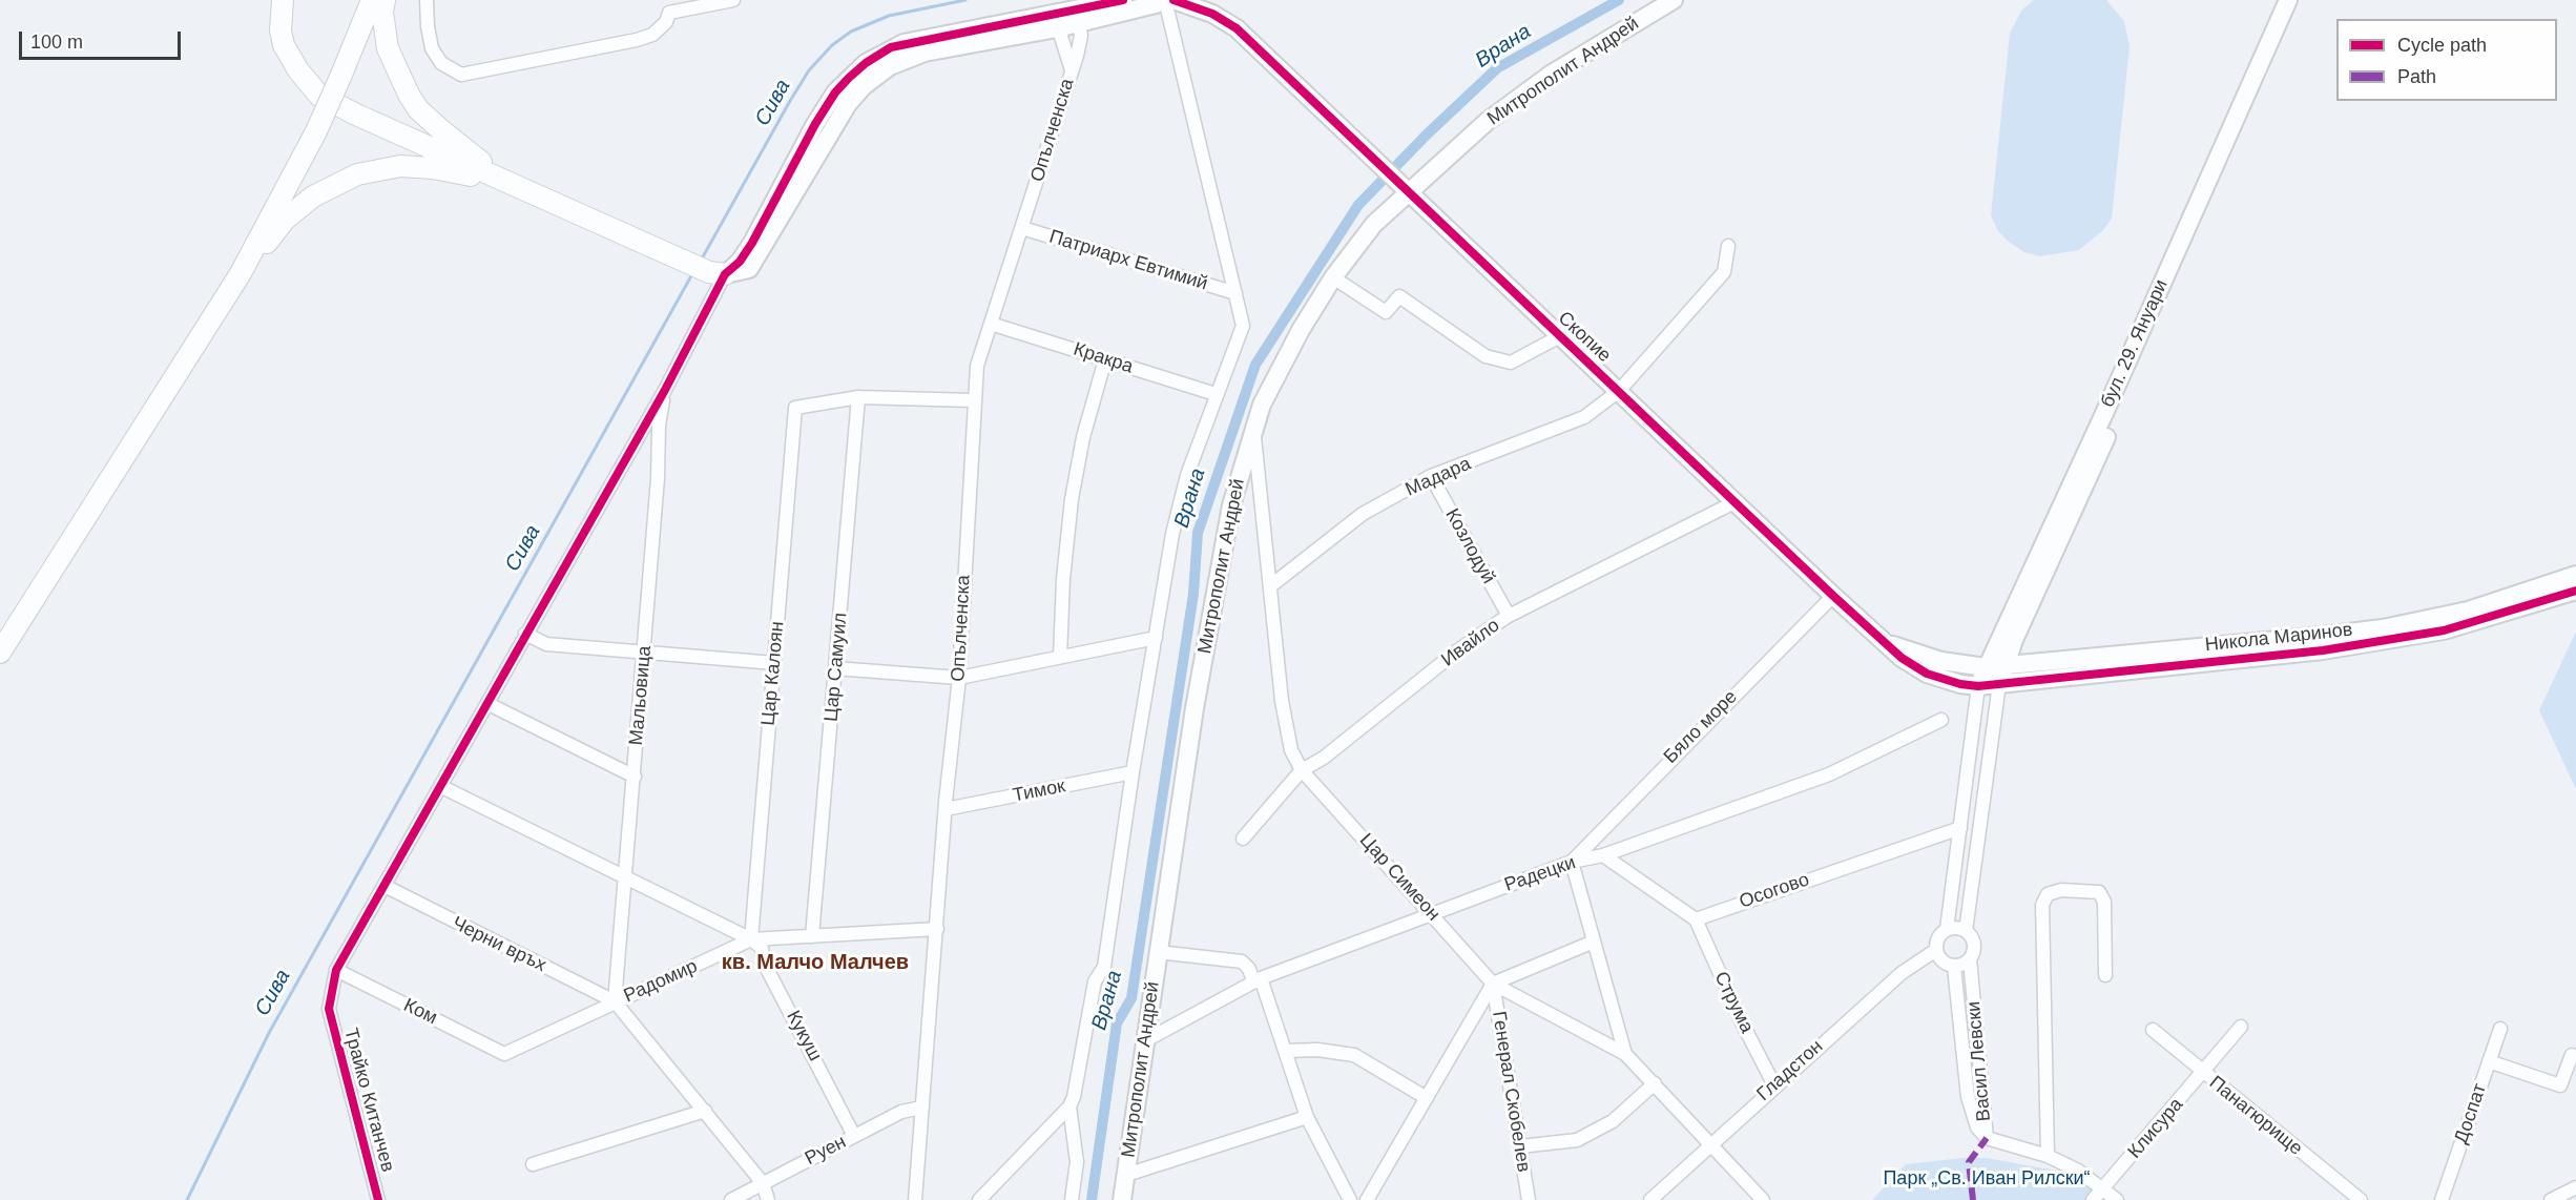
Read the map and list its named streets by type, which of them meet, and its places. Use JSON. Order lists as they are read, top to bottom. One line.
{"streets":{"street":["Митрополит Андрей","Опълченска","Патриарх Евтимий","Скопие","бул. 29. Януари","Кракра","Мадара","Козлодуй","Никола Маринов","Ивайло","Цар Самуил","Цар Калоян","Мальовица","Бяло море","Тимок","Радецки","Цар Симеон","Осогово","Черни връх","Радомир","Струма","Ком","Кукуш","Васил Левски","Гладстон","Генерал Скобелев","Трайко Китанчев","Доспат","Панагюрище","Клисура","Руен"]},"crossings":[["Митрополит Андрей","Скопие"],["Митрополит Андрей","Радецки"],["Митрополит Андрей","Цар Симеон"],["Опълченска","Патриарх Евтимий"],["Опълченска","Кракра"],["Опълченска","Тимок"],["Опълченска","Радомир"],["Опълченска","Руен"],["Скопие","бул. 29. Януари"],["Скопие","Мадара"],["Скопие","Никола Маринов"],["Скопие","Ивайло"],["Скопие","Бяло море"],["бул. 29. Януари","Никола Маринов"],["Мадара","Козлодуй"],["Мадара","Цар Симеон"],["Козлодуй","Ивайло"],["Ивайло","Цар Симеон"],["Цар Самуил","Цар Калоян"],["Цар Самуил","Радомир"],["Цар Калоян","Радомир"],["Цар Калоян","Кукуш"],["Мальовица","Черни връх"],["Мальовица","Радомир"],["Бяло море","Радецки"],["Радецки","Цар Симеон"],["Цар Симеон","Гладстон"],["Цар Симеон","Генерал Скобелев"],["Осогово","Струма"],["Черни връх","Радомир"],["Радомир","Ком"],["Радомир","Кукуш"],["Струма","Гладстон"],["Ком","Трайко Китанчев"],["Кукуш","Руен"],["Васил Левски","Гладстон"],["Панагюрище","Клисура"]],"districts":["кв. Малчо Малчев"],"water":["Врана","Сива"],"parks":["Парк „Св. Иван Рилски“"],"legend":["Cycle path","Path"],"scale_bar":"100 m"}
